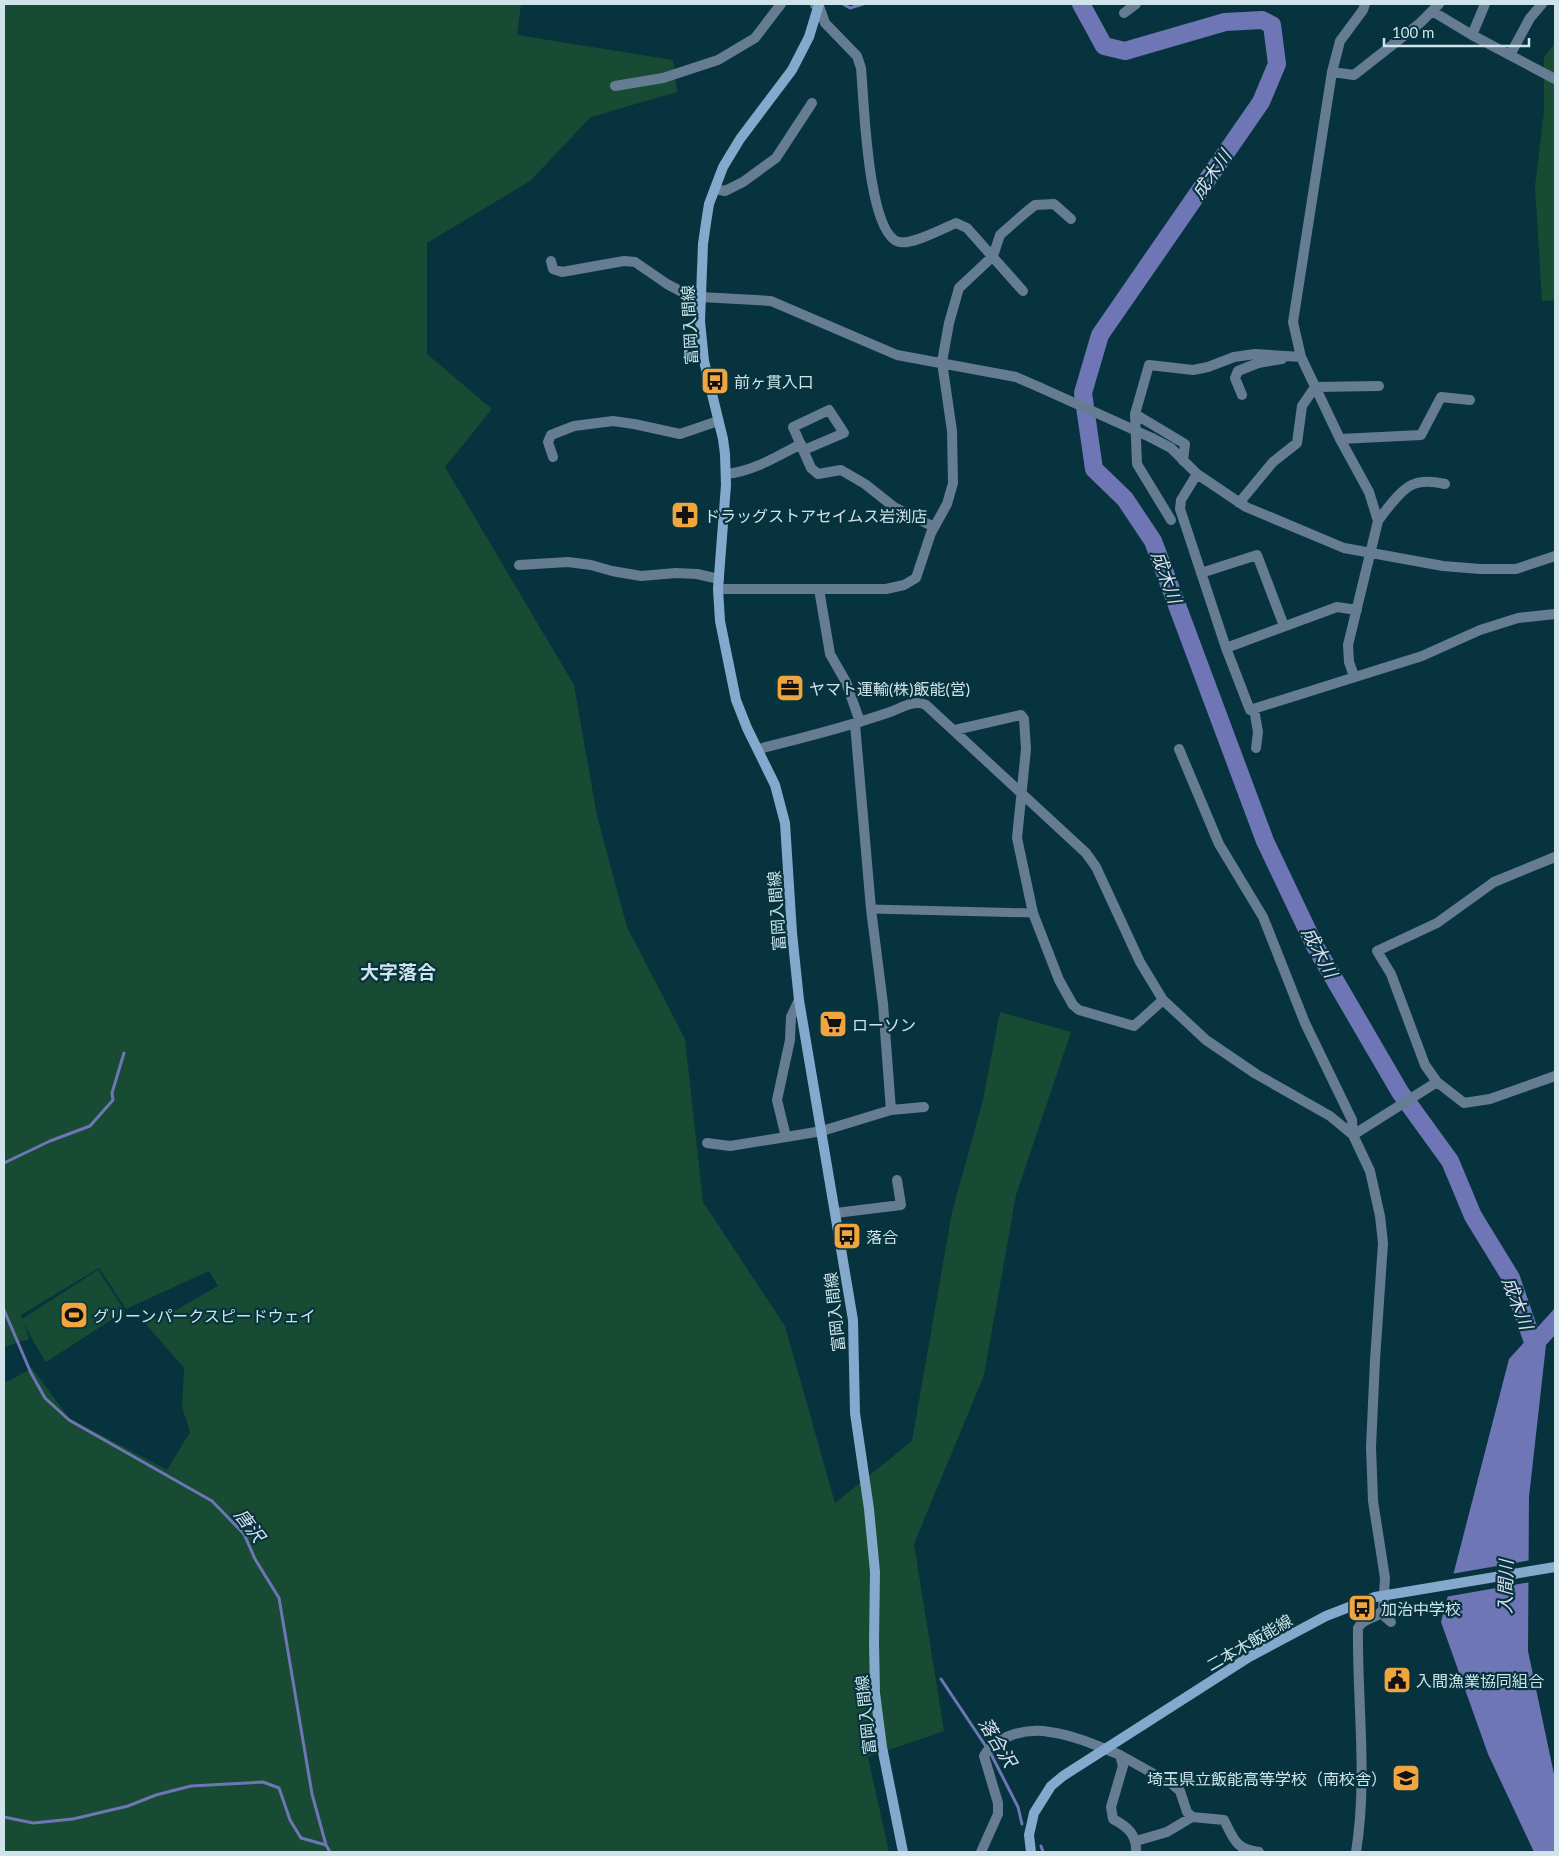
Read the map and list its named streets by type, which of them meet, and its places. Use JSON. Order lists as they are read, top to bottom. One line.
{"streets":{"main road":["富岡入間線","二本木飯能線"]},"districts":["大字落合"],"water":["成木川","唐沢","入間川","落合沢"],"places":{"bus stop":["前ヶ貫入口","落合","加治中学校"],"pharmacy":["ドラッグストアセイムス岩渕店"],"office":["ヤマト運輸(株)飯能(営)"],"supermarket":["ローソン"],"sports":["グリーンパークスピードウェイ"],"public building":["入間漁業協同組合"],"school or university":["埼玉県立飯能高等学校（南校舎）"]},"scale_bar":"100 m"}
